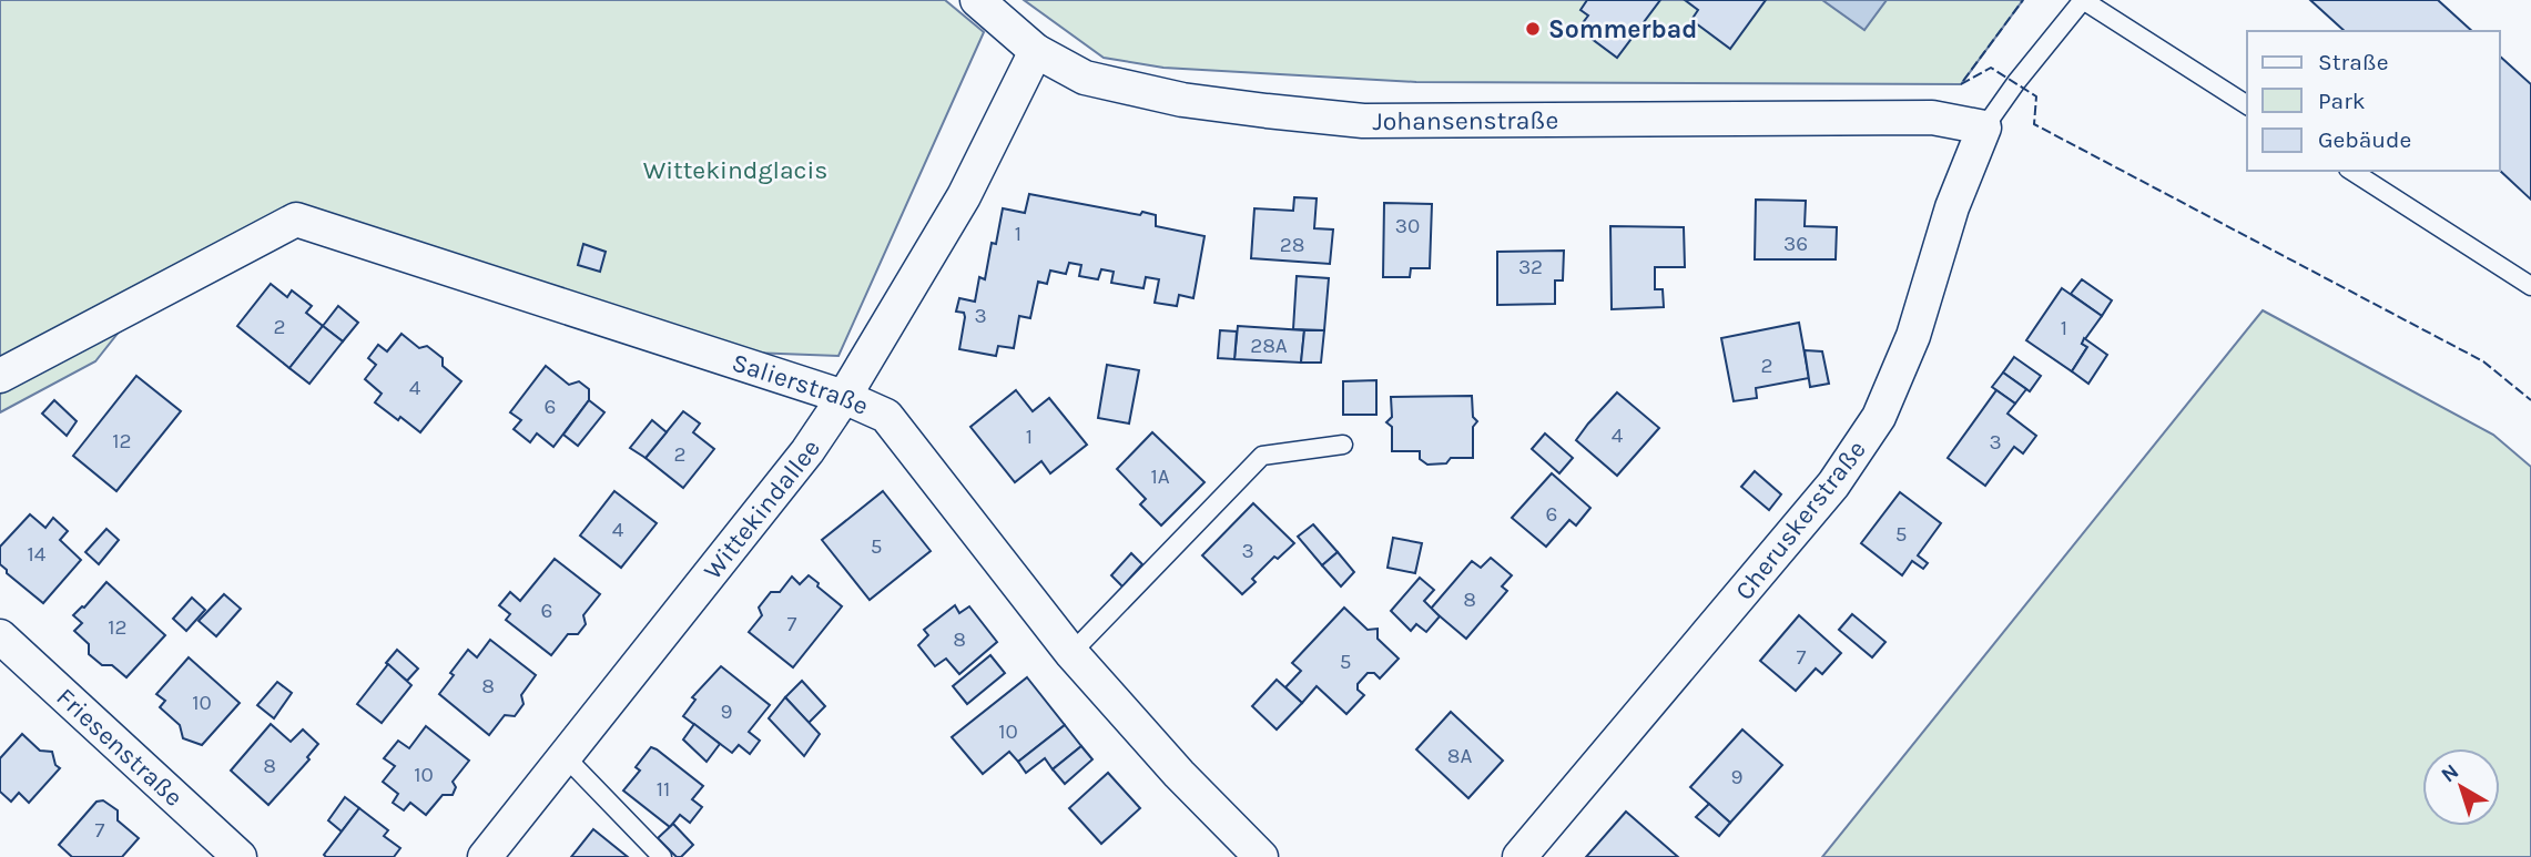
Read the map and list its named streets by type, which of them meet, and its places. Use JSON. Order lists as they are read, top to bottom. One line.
{"streets":{"street":["Johansenstraße","Salierstraße","Wittekindallee","Cheruskerstraße","Friesenstraße"]},"crossings":[["Johansenstraße","Wittekindallee"],["Johansenstraße","Cheruskerstraße"],["Salierstraße","Wittekindallee"]],"parks":["Wittekindglacis"],"places":["Sommerbad"],"house_numbers":["30","1","36","28","32","3","2","1","28A","2","4","6","4","1","12","3","2","1A","6","4","5","5","3","14","8","6","7","12","8","7","5","8","10","9","10","8A","8","10","9","11","7"],"legend":["Straße","Park","Gebäude"],"north":"top left"}
